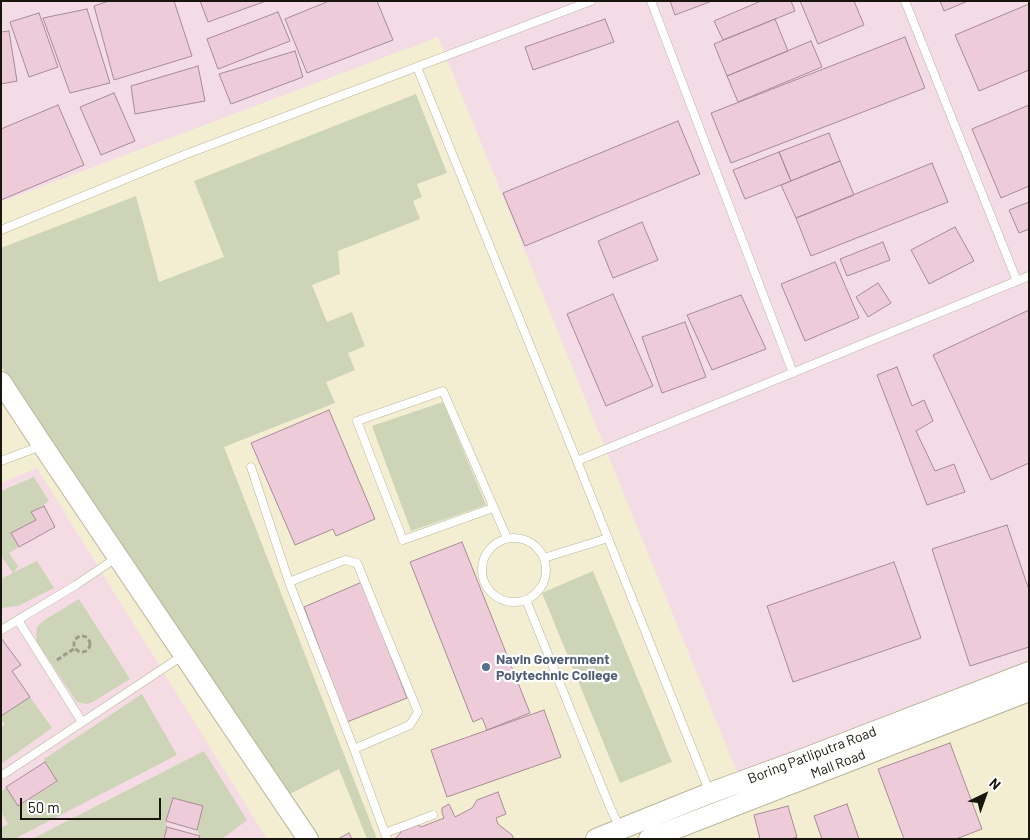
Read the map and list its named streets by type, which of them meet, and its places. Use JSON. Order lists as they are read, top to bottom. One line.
{"streets":{"street":["Mall Road"]},"places":["Navin Government Polytechnic College"],"scale_bar":"50 m","north":"top right"}
